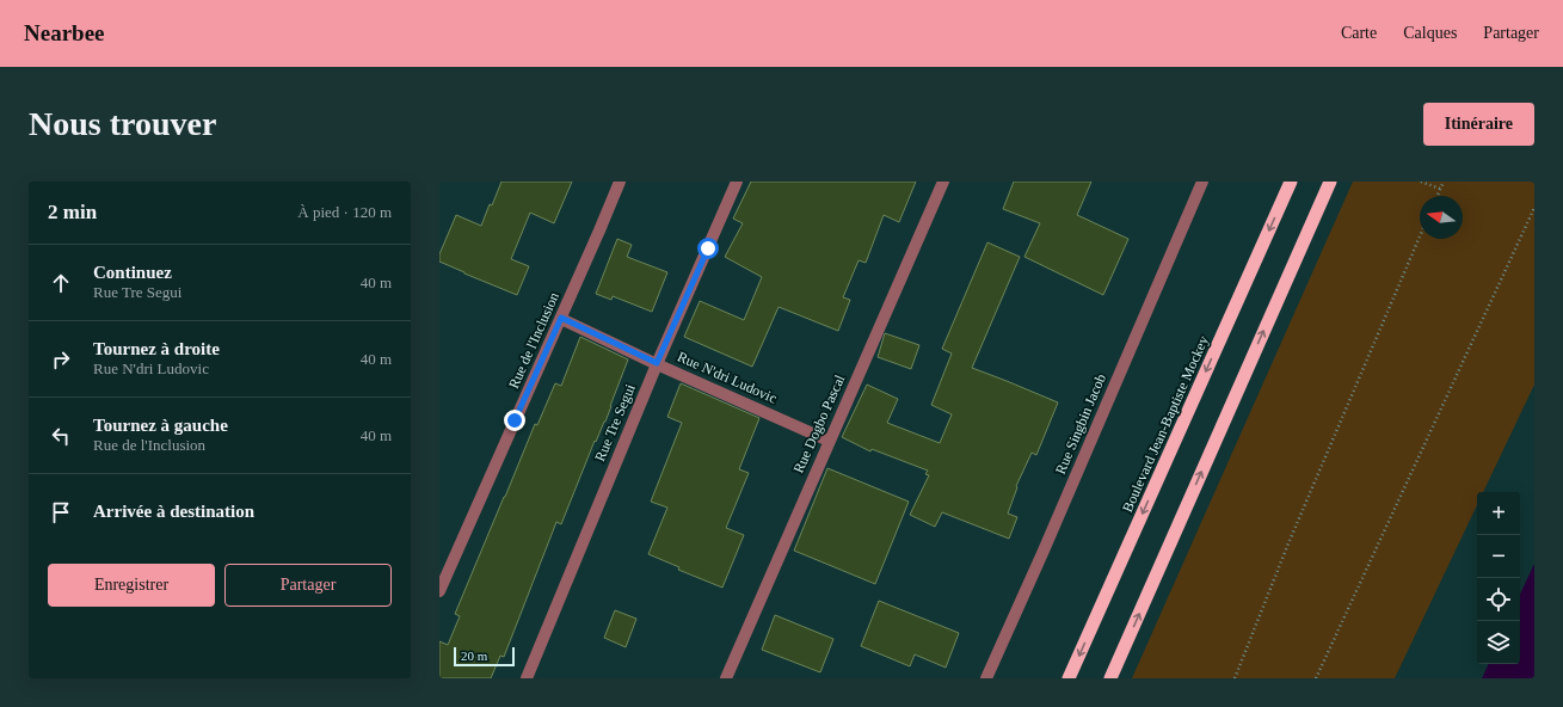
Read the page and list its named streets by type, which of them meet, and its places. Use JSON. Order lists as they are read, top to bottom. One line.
{"streets":{"highway":["Boulevard Jean-Baptiste Mockey"],"street":["Rue de l'Inclusion","Rue N'dri Ludovic","Rue Tre Segui","Rue Dogbo Pascal","Rue Singbin Jacob"]},"crossings":[["Rue de l'Inclusion","Rue N'dri Ludovic"],["Rue N'dri Ludovic","Rue Tre Segui"],["Rue N'dri Ludovic","Rue Dogbo Pascal"]],"scale_bar":"20 m","north":"left","page":{"header":"Nearbee","nav":["Carte","Calques","Partager"],"buttons":["Itinéraire",["Enregistrer","Partager"]],"title":"Nous trouver","heading":["2 min","À pied · 120 m"],"list":[["Continuez","Rue Tre Segui","40 m"],["Tournez à droite","Rue N'dri Ludovic","40 m"],["Tournez à gauche","Rue de l'Inclusion","40 m"],"Arrivée à destination"],"map_buttons":["+","−"],"scale":"20 m"}}
